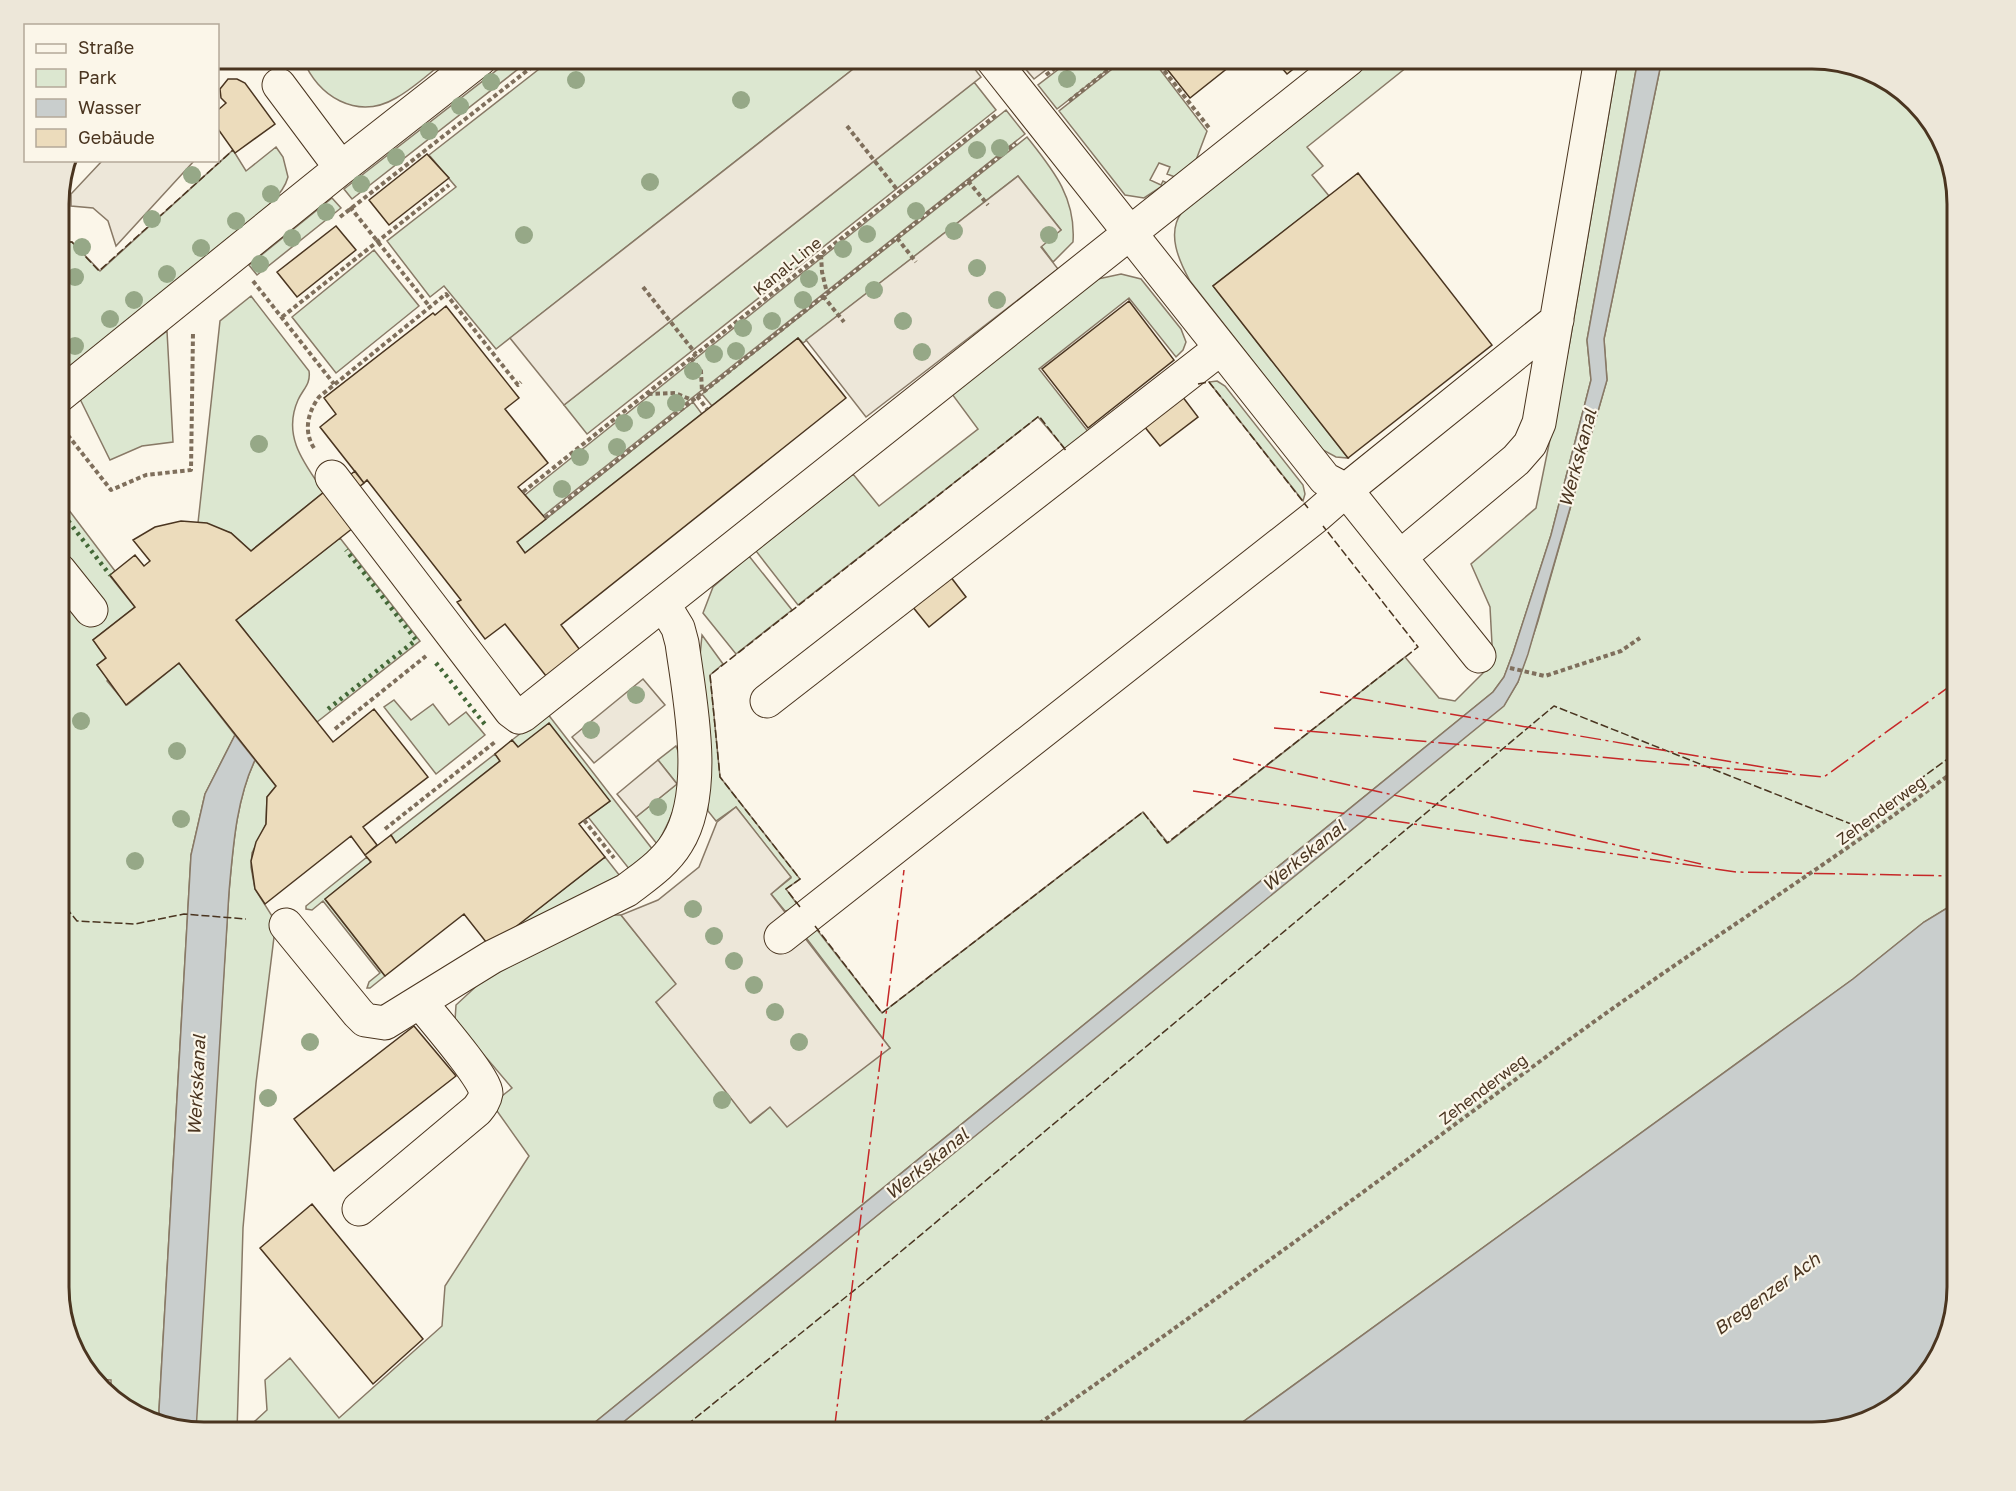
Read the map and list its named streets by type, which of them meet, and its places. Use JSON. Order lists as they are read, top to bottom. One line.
{"streets":{"path":["Kanal-Line","Zehenderweg"]},"water":["Werkskanal","Bregenzer Ach"],"legend":["Straße","Park","Wasser","Gebäude"]}
